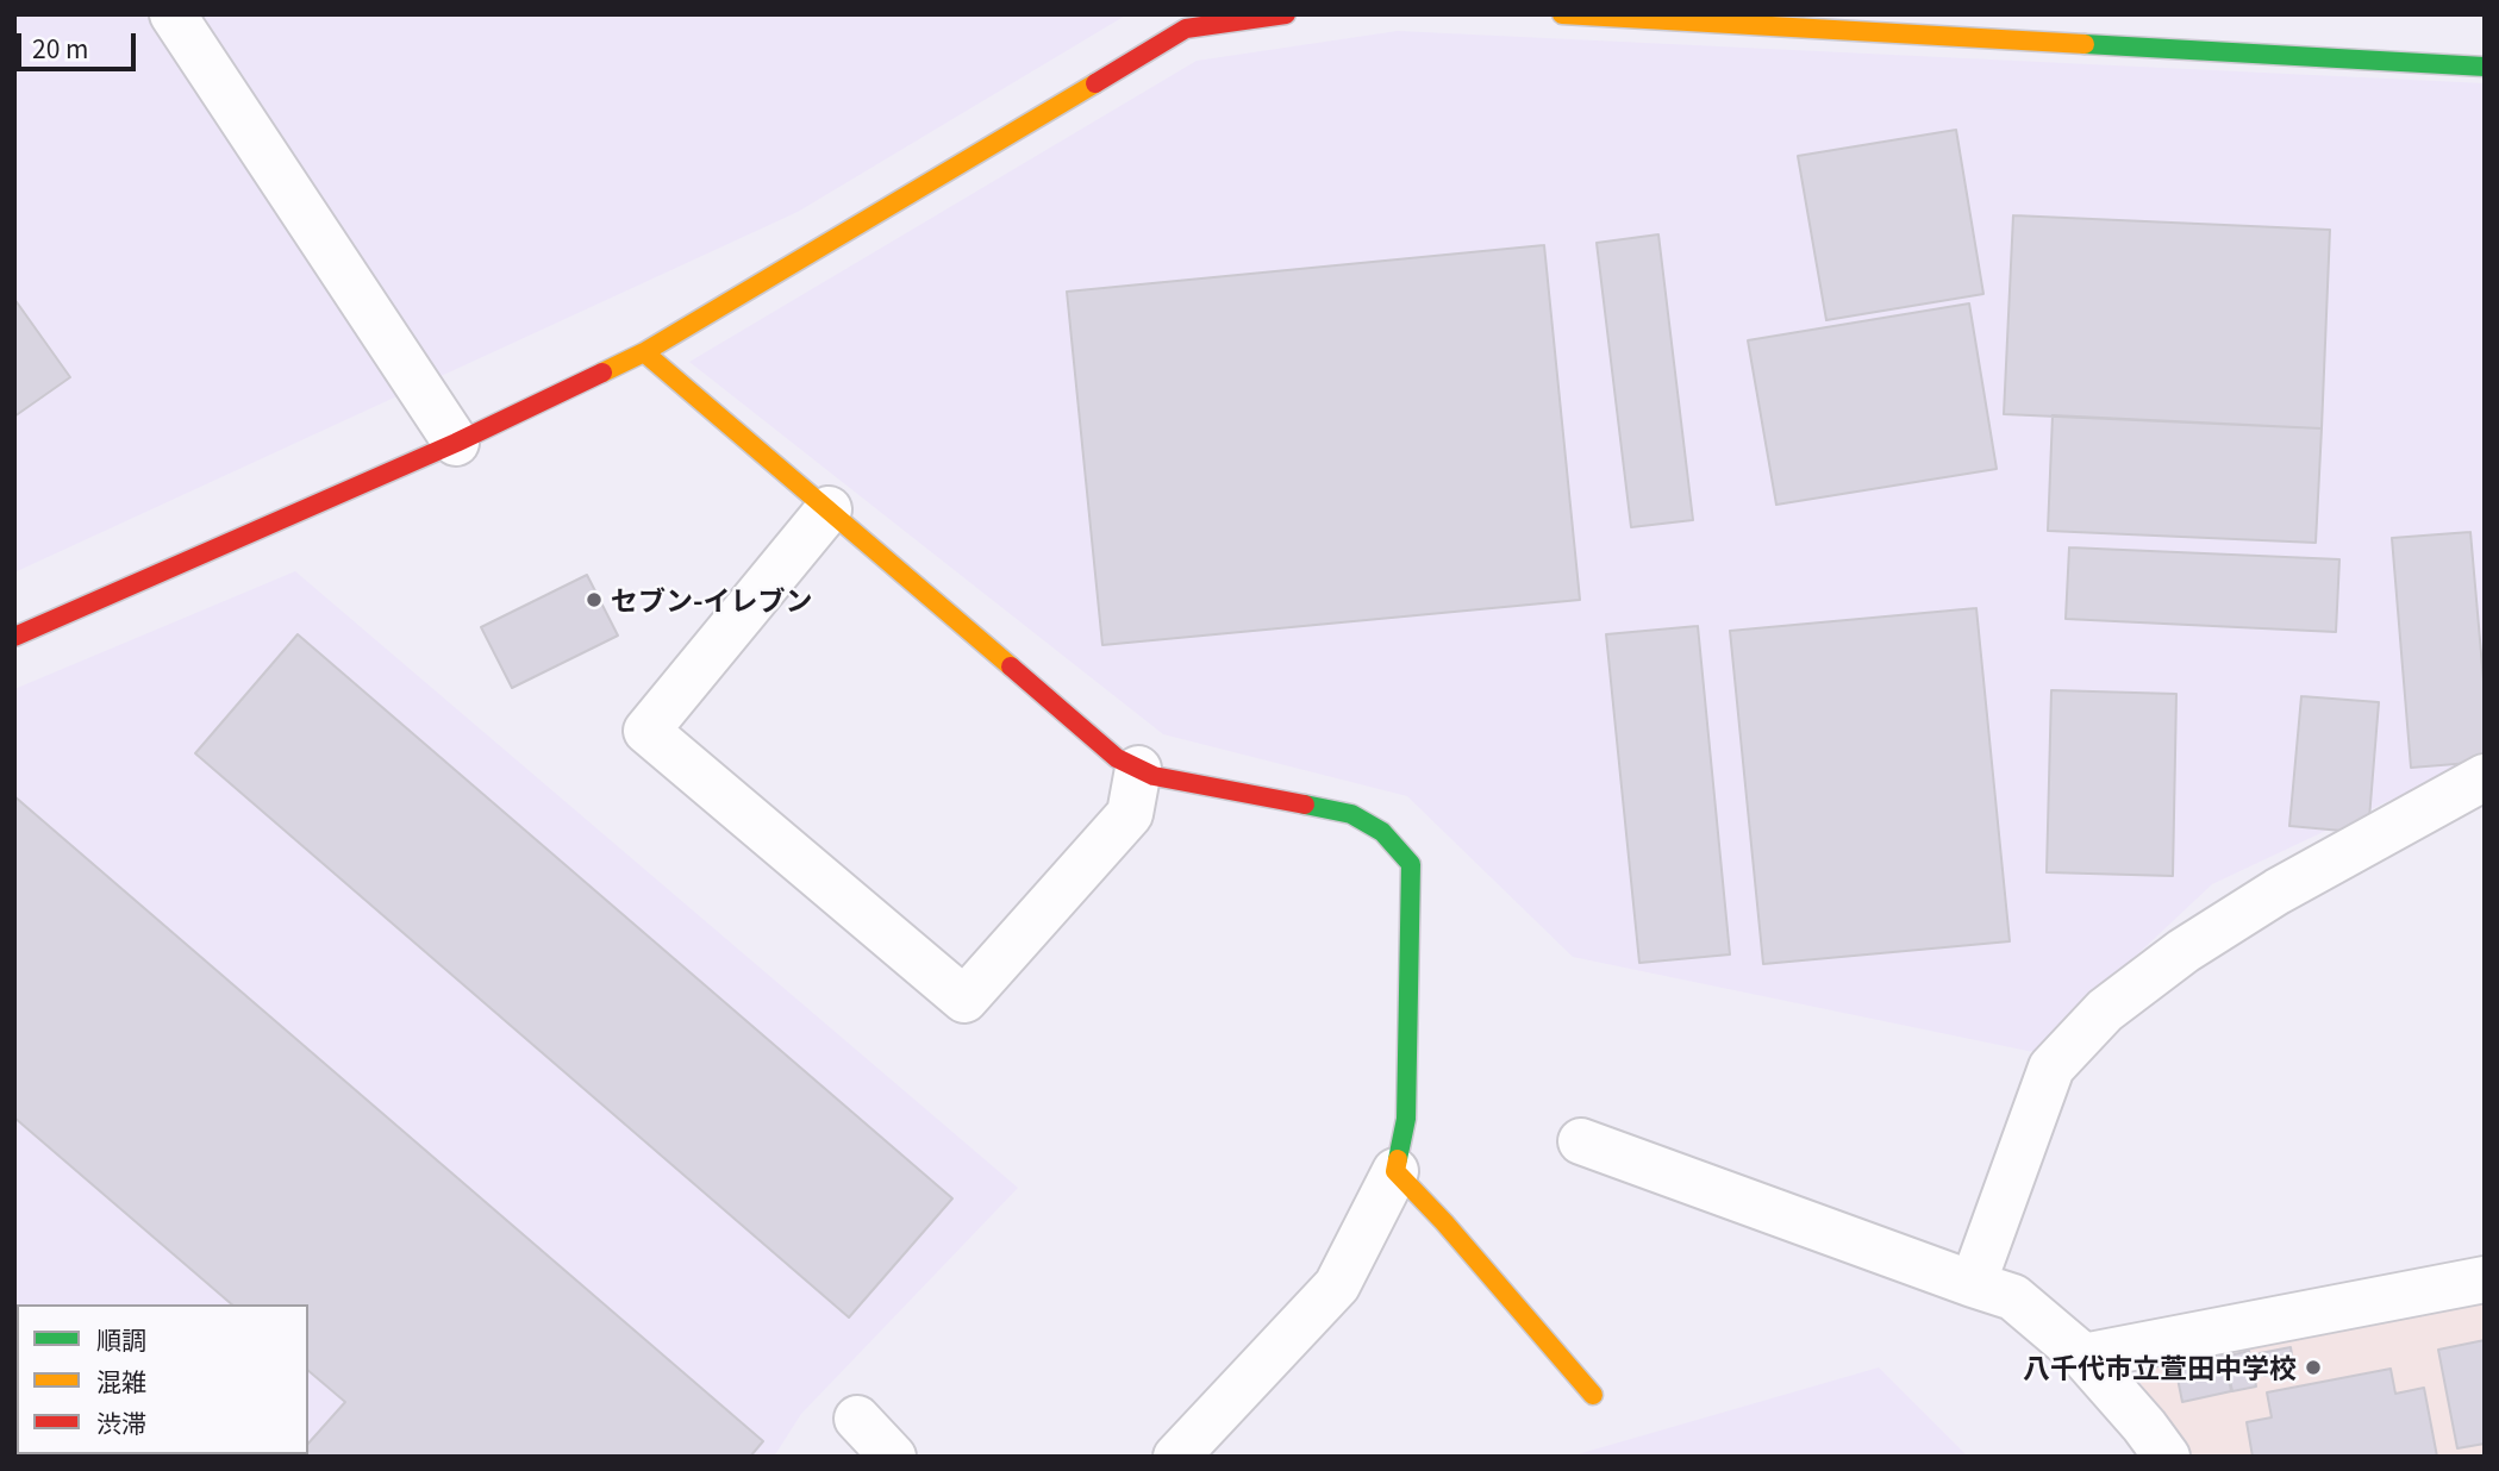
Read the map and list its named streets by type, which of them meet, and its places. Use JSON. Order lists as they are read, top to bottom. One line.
{"places":["セブン-イレブン","八千代市立萱田中学校"],"legend":["順調","混雑","渋滞"],"scale_bar":"20 m"}
